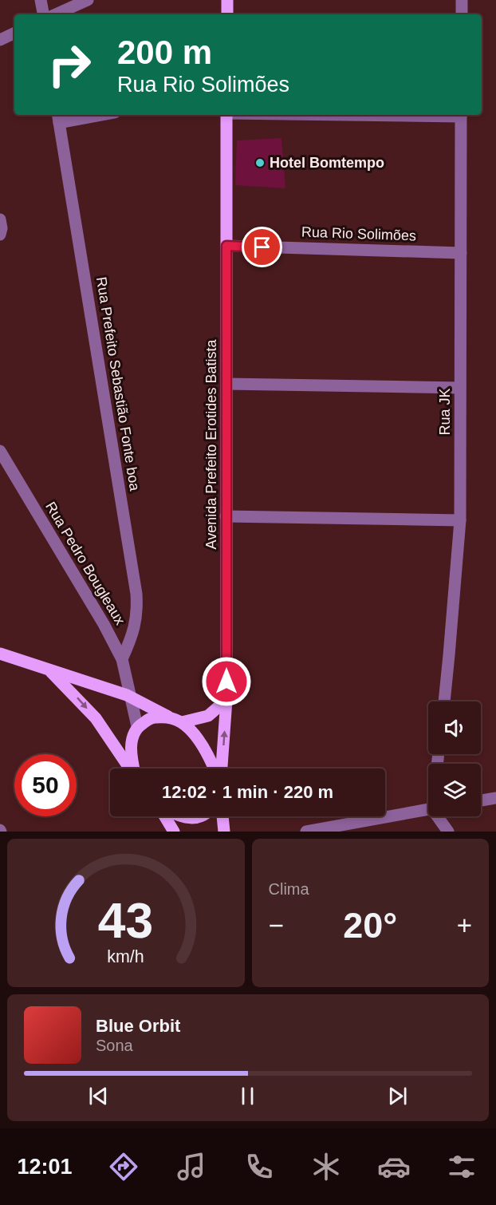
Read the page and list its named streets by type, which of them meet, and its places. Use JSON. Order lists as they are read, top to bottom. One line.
{"streets":{"main road":["Avenida Prefeito Erotides Batista"],"street":["Rua Rio Solimões","Rua Prefeito Sebastião Fonte boa","Rua JK","Rua Pedro Bougleaux"]},"crossings":[["Rua Rio Solimões","Rua JK"],["Rua Rio Solimões","Avenida Prefeito Erotides Batista"],["Rua Prefeito Sebastião Fonte boa","Rua Pedro Bougleaux"]],"places":["Hotel Bomtempo"],"page":{"turn":["200 m","Rua Rio Solimões"],"limit":"50","trip":"12:02 · 1 min · 220 m","tile":"Clima","heat":["−","20°","+"],"song":["Blue Orbit","Sona"],"tabs":"12:01","gauge":["43","km/h"]}}
